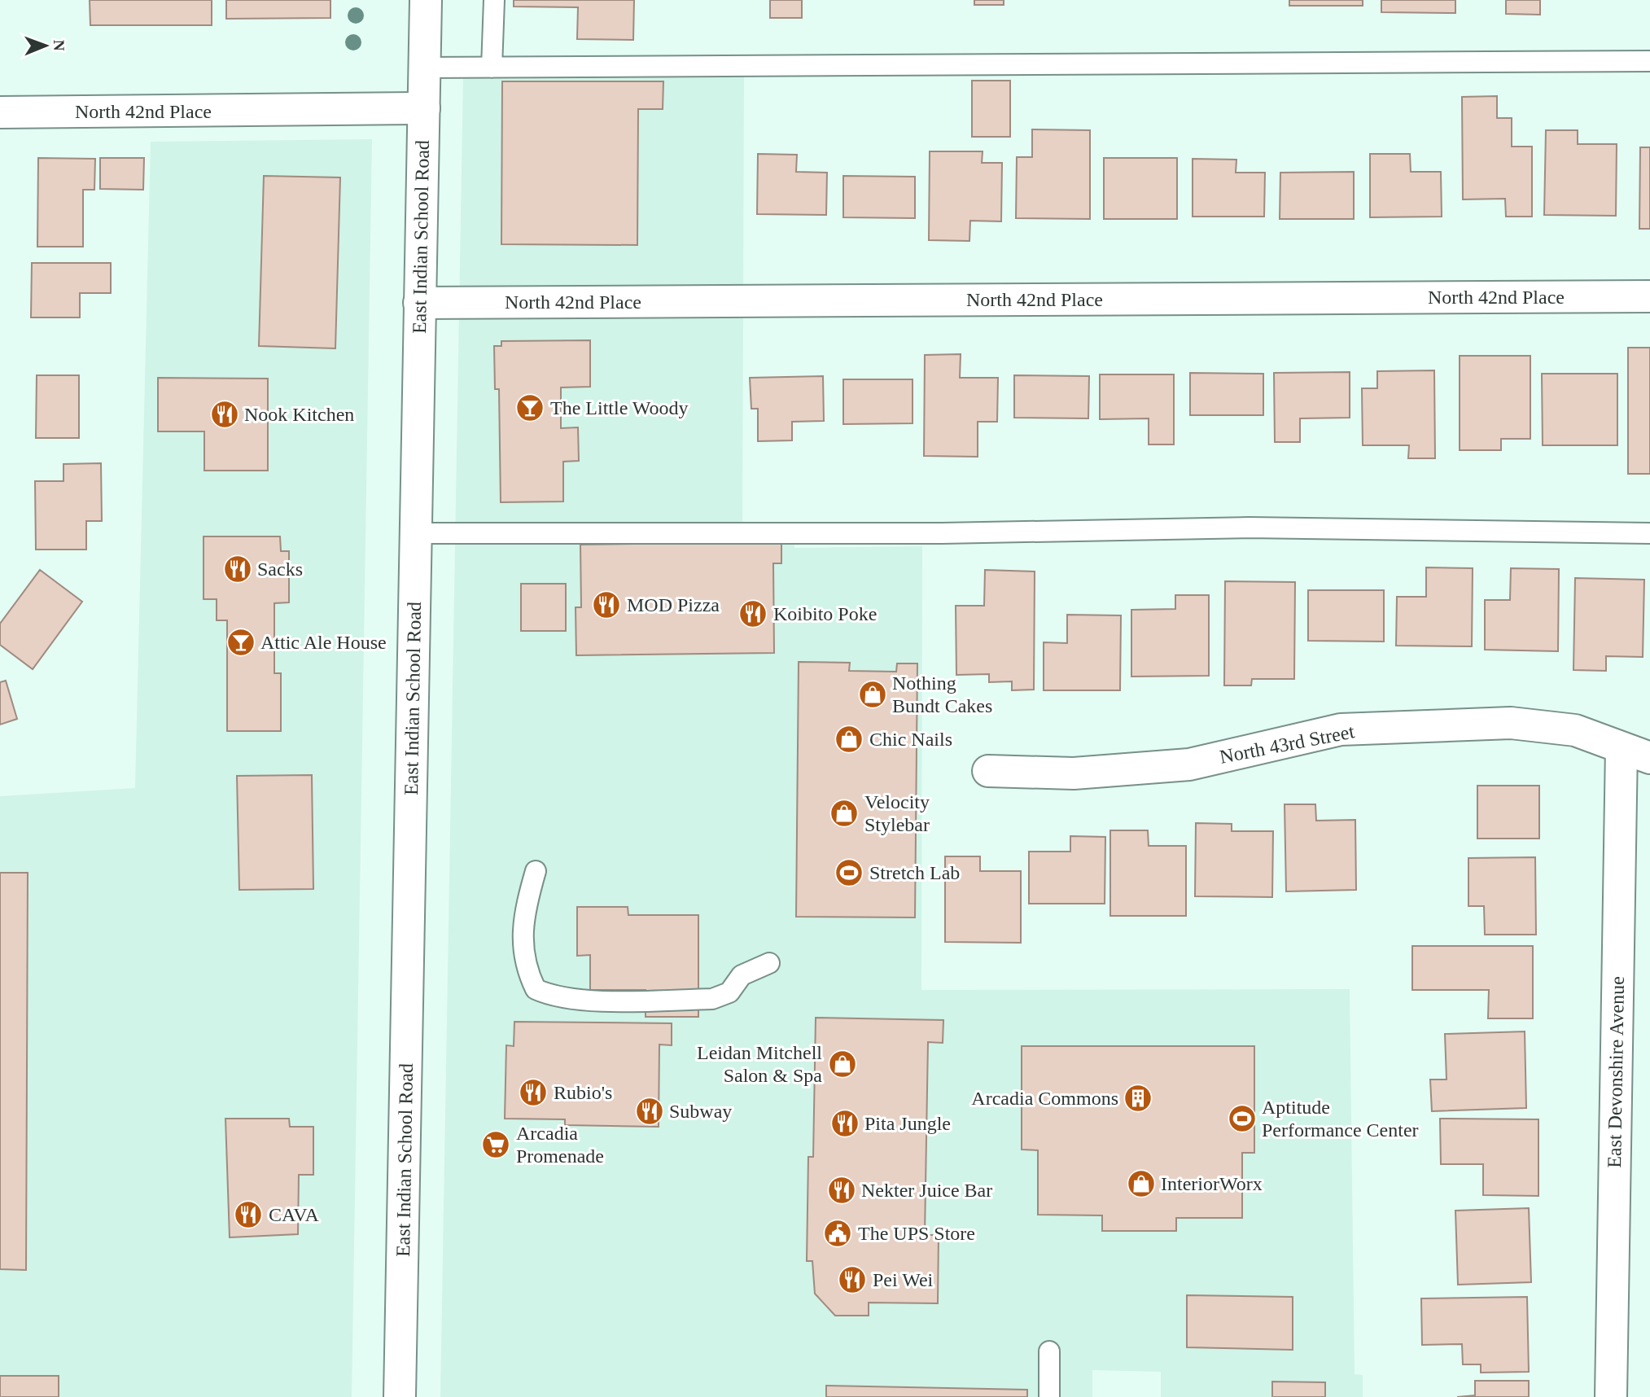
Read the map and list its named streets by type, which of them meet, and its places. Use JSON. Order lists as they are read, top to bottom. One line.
{"streets":{"street":["North 42nd Place","East Indian School Road","North 43rd Street","East Devonshire Avenue"]},"crossings":[["North 42nd Place","East Indian School Road"],["North 43rd Street","East Devonshire Avenue"]],"places":{"bar":["The Little Woody","Attic Ale House"],"restaurant":["Nook Kitchen","Sacks","MOD Pizza","Koibito Poke","Rubio's","Subway","Pita Jungle","Nekter Juice Bar","CAVA","Pei Wei"],"shop":["Nothing Bundt Cakes","Chic Nails","Velocity Stylebar","Leidan Mitchell Salon & Spa","InteriorWorx"],"sports":["Stretch Lab","Aptitude Performance Center"],"building":["Arcadia Commons"],"supermarket":["Arcadia Promenade"],"public building":["The UPS Store"]},"north":"right"}
